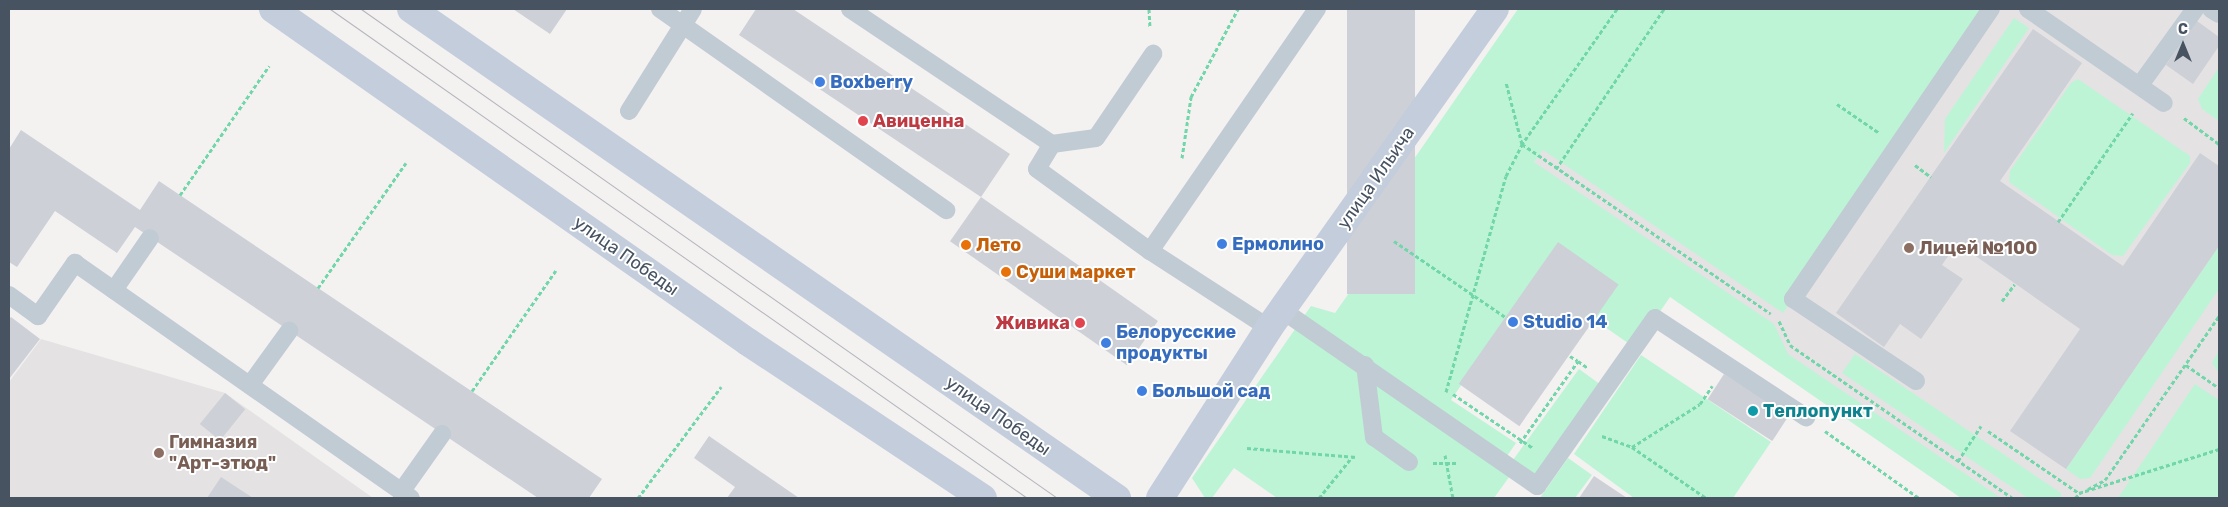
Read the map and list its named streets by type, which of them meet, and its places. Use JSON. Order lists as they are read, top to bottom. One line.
{"streets":{"main road":["улица Ильича","улица Победы"]},"places":["Boxberry","Авиценна","Ермолино","Лето","Лицей №100","Суши маркет","Studio 14","Живика","Белорусские продукты","Большой сад","Теплопункт","Гимназия \"Арт-этюд\""],"north":"top"}
